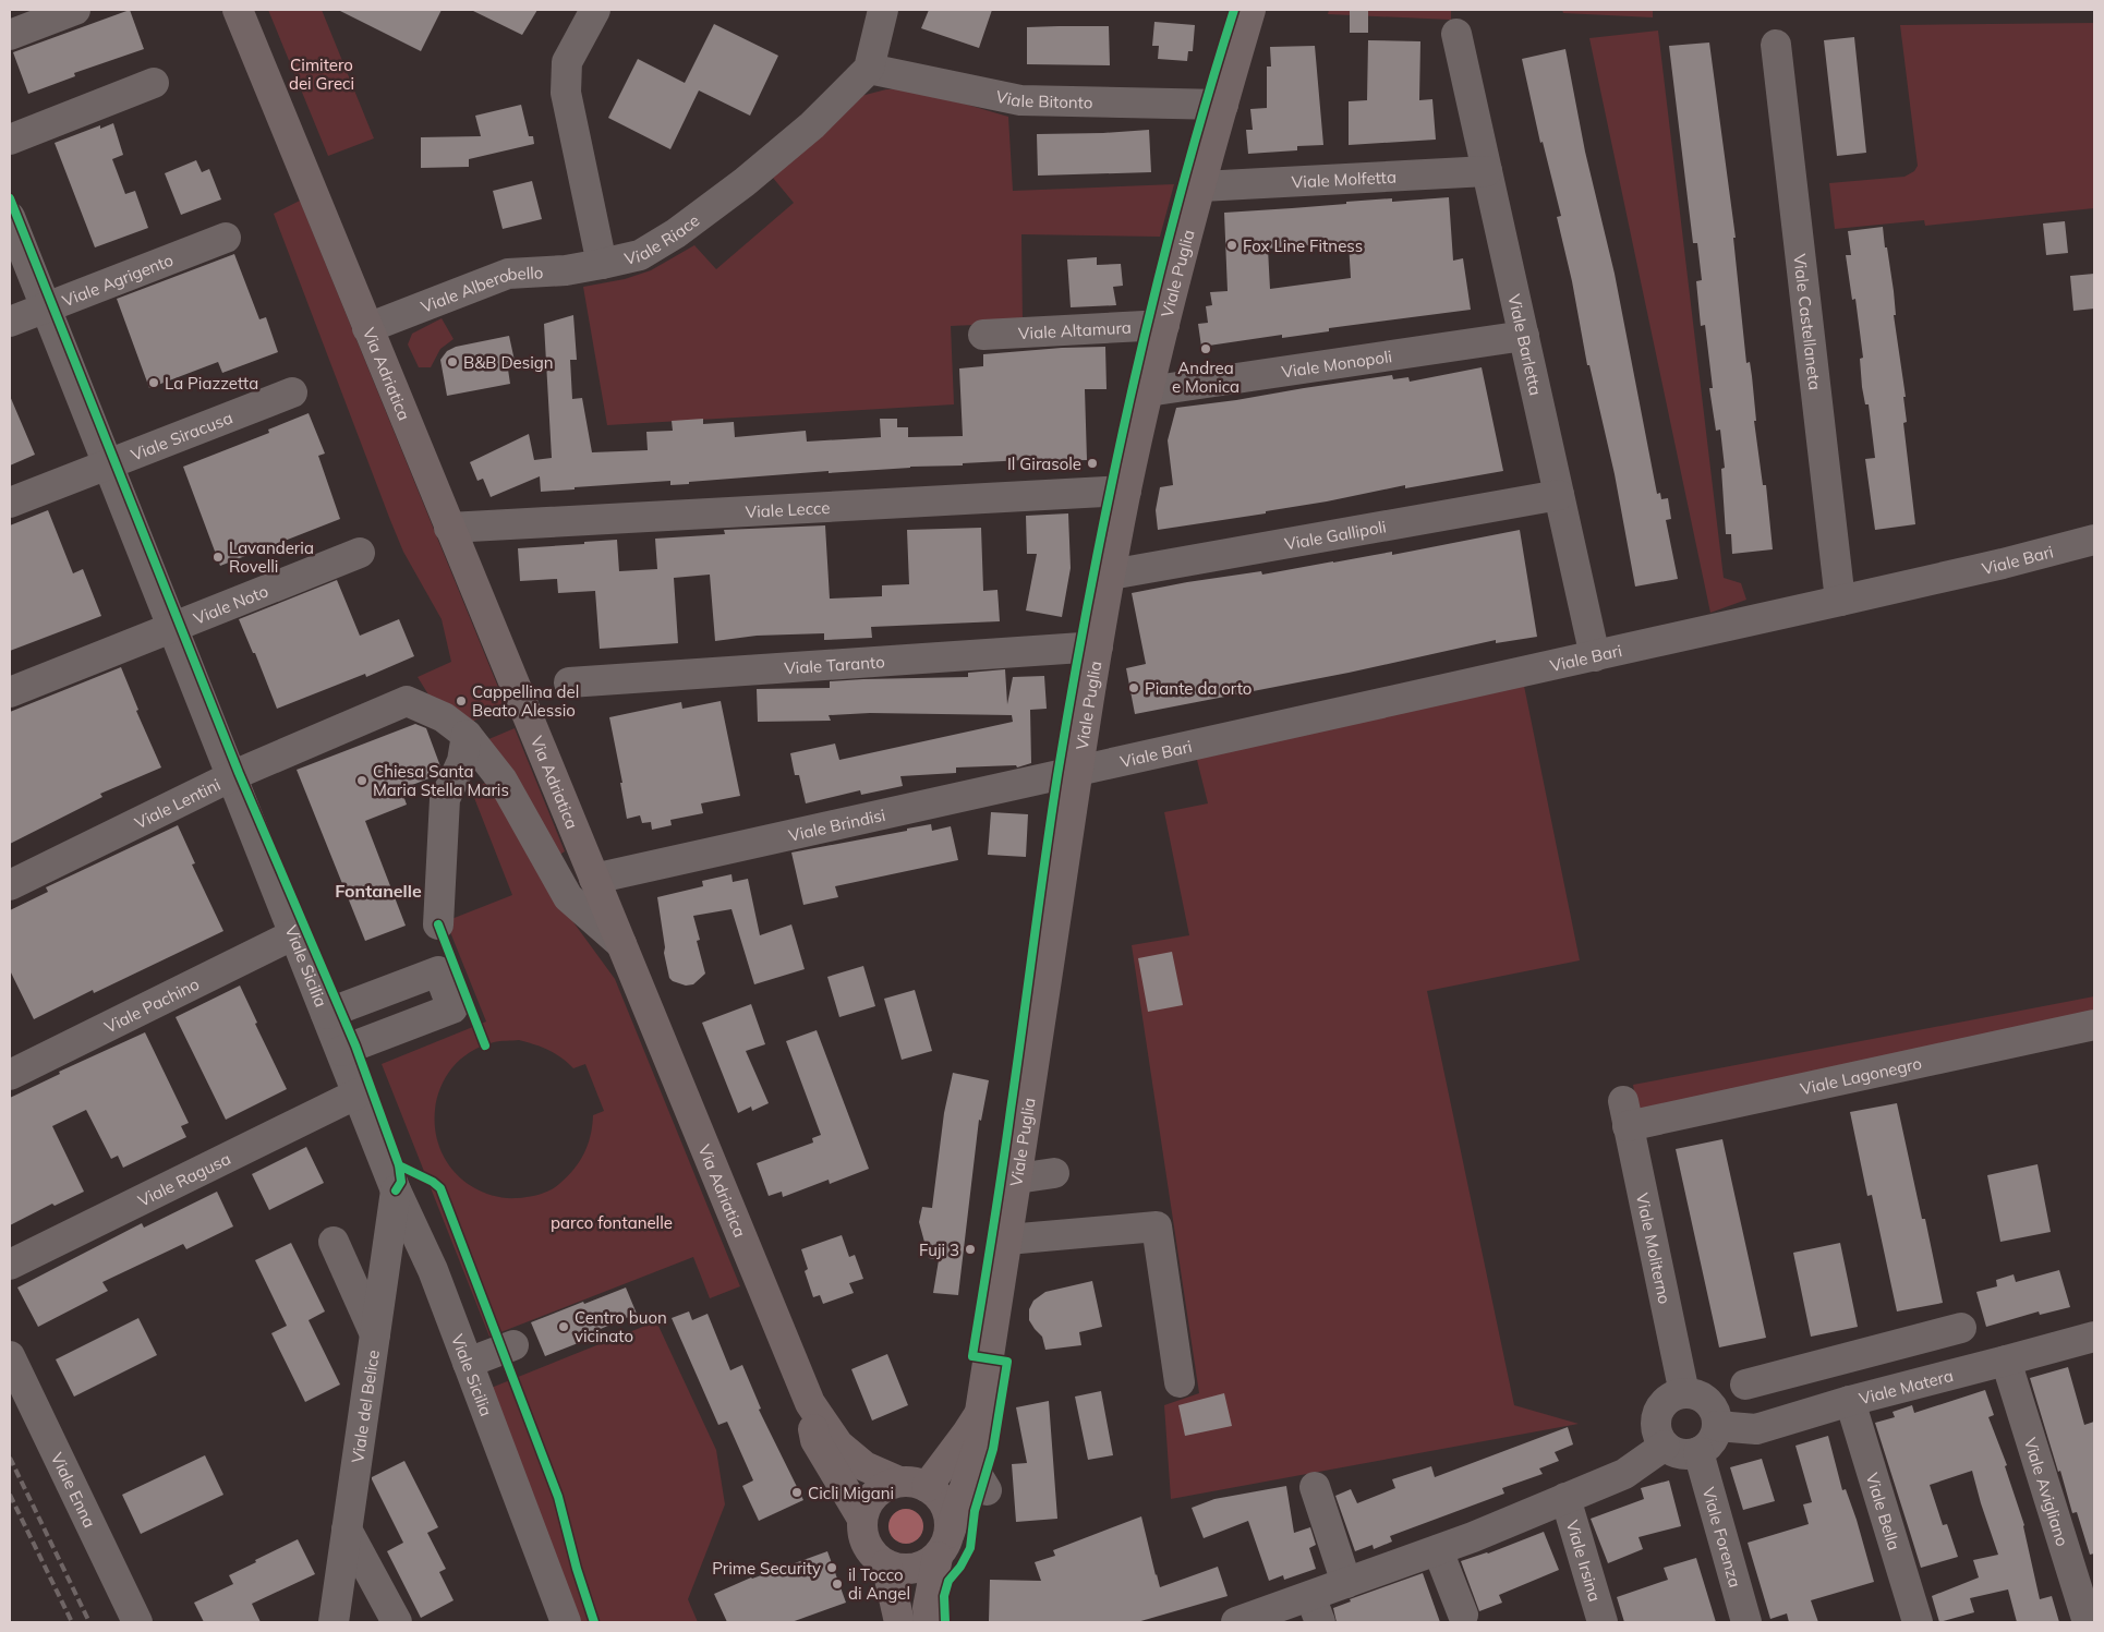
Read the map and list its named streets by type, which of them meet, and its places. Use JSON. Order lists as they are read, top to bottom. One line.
{"streets":{"main road":["Viale Puglia","Via Adriatica"],"street":["Viale Bitonto","Viale Molfetta","Viale Riace","Viale Agrigento","Viale Alberobello","Viale Castellaneta","Viale Altamura","Viale Barletta","Viale Monopoli","Viale Siracusa","Viale Lecce","Viale Gallipoli","Viale Bari","Viale Noto","Viale Taranto","Viale Lentini","Viale Brindisi","Viale Sicilia","Viale Pachino","Viale Lagonegro","Viale Ragusa","Viale Moliterno","Viale Matera","Viale del Belice","Viale Enna","Viale Avigliano","Viale Bella","Viale Forenza","Viale Irsina"]},"crossings":[["Viale Bitonto","Viale Riace"],["Viale Bitonto","Viale Puglia"],["Viale Molfetta","Viale Puglia"],["Viale Molfetta","Viale Barletta"],["Viale Riace","Viale Alberobello"],["Viale Puglia","Viale Altamura"],["Viale Puglia","Viale Monopoli"],["Viale Puglia","Via Adriatica"],["Viale Puglia","Viale Lecce"],["Viale Puglia","Viale Gallipoli"],["Viale Puglia","Viale Bari"],["Viale Puglia","Viale Taranto"],["Viale Puglia","Viale Brindisi"],["Viale Agrigento","Viale Sicilia"],["Viale Alberobello","Via Adriatica"],["Viale Castellaneta","Viale Bari"],["Viale Barletta","Viale Monopoli"],["Viale Barletta","Viale Gallipoli"],["Viale Barletta","Viale Bari"],["Via Adriatica","Viale Lecce"],["Via Adriatica","Viale Brindisi"],["Viale Siracusa","Viale Sicilia"],["Viale Bari","Viale Brindisi"],["Viale Noto","Viale Sicilia"],["Viale Lentini","Viale Sicilia"],["Viale Sicilia","Viale Pachino"],["Viale Sicilia","Viale Ragusa"],["Viale Sicilia","Viale del Belice"],["Viale Lagonegro","Viale Moliterno"],["Viale Moliterno","Viale Matera"],["Viale Moliterno","Viale Forenza"],["Viale Matera","Viale Avigliano"],["Viale Matera","Viale Bella"],["Viale Matera","Viale Forenza"]],"districts":["Fontanelle"],"parks":["Cimitero dei Greci","parco fontanelle"],"places":["Fox Line Fitness","Andrea e Monica","B&B Design","La Piazzetta","Il Girasole","Lavanderia Rovelli","Piante da orto","Cappellina del Beato Alessio","Chiesa Santa Maria Stella Maris","Fuji 3","Centro buon vicinato","Cicli Migani","Prime Security","il Tocco di Angel"]}
